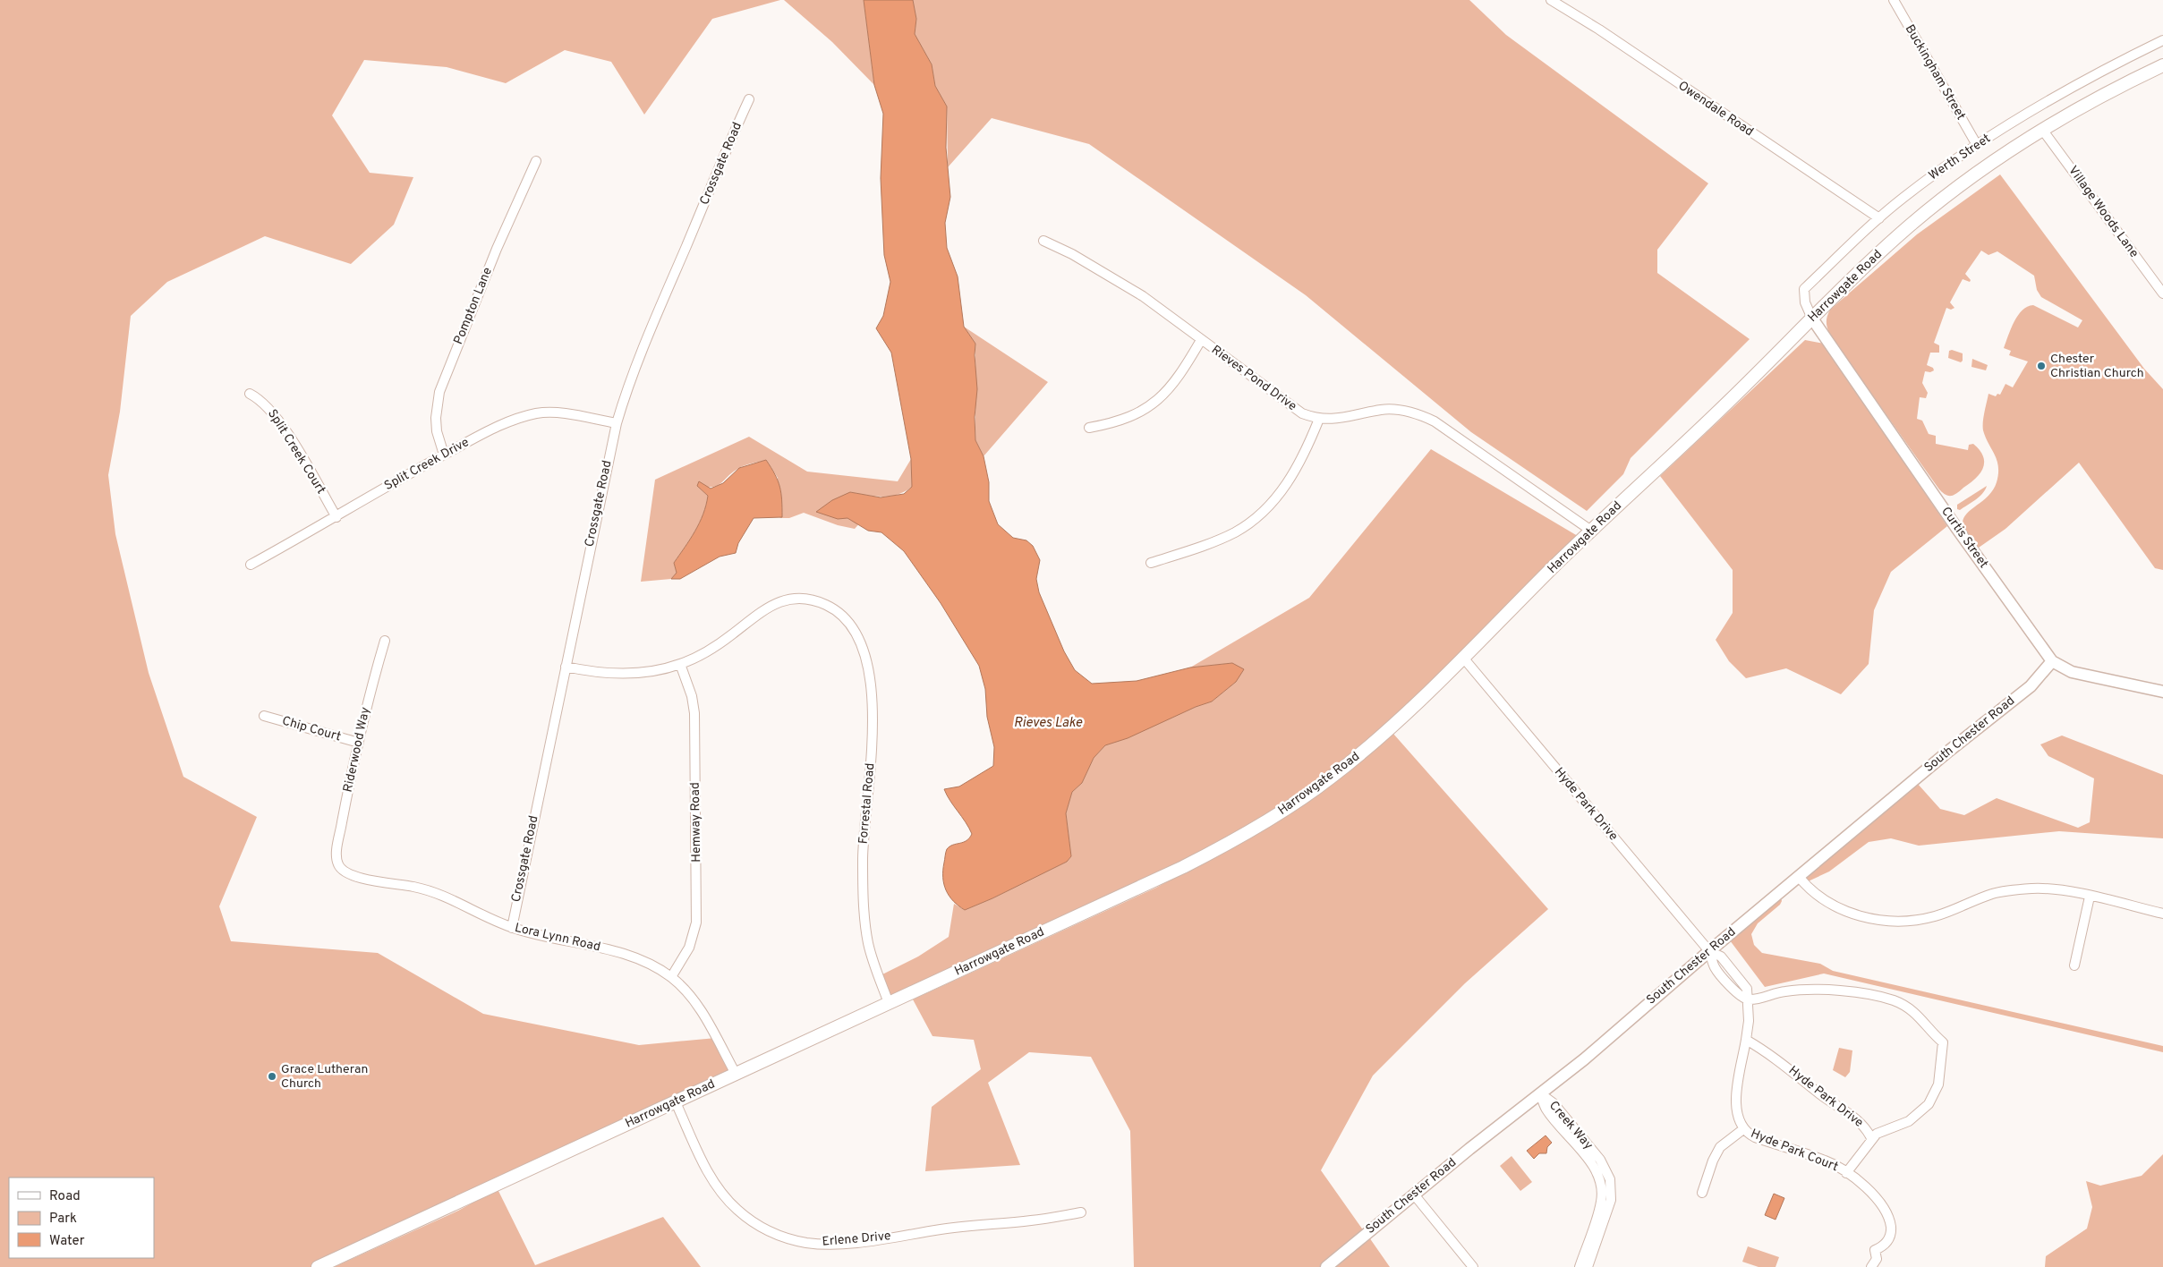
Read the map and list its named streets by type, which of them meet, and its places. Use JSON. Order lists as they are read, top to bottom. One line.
{"streets":{"main road":["Harrowgate Road"],"street":["Buckingham Street","Owendale Road","Werth Street","Crossgate Road","Village Woods Lane","Pompton Lane","Rieves Pond Drive","Split Creek Court","Split Creek Drive","Curtis Street","Chip Court","South Chester Road","Riderwood Way","Forrestal Road","Hyde Park Drive","Hemway Road","Lora Lynn Road","Creek Way","Hyde Park Court","Erlene Drive"]},"crossings":[["Buckingham Street","Werth Street"],["Owendale Road","Werth Street"],["Werth Street","Harrowgate Road"],["Werth Street","Curtis Street"],["Crossgate Road","Split Creek Drive"],["Crossgate Road","Lora Lynn Road"],["Village Woods Lane","Harrowgate Road"],["Harrowgate Road","Rieves Pond Drive"],["Harrowgate Road","Curtis Street"],["Harrowgate Road","Forrestal Road"],["Harrowgate Road","Hyde Park Drive"],["Harrowgate Road","Lora Lynn Road"],["Harrowgate Road","Erlene Drive"],["Pompton Lane","Split Creek Drive"],["Split Creek Court","Split Creek Drive"],["Curtis Street","South Chester Road"],["Chip Court","Riderwood Way"],["South Chester Road","Hyde Park Drive"],["South Chester Road","Creek Way"],["Riderwood Way","Lora Lynn Road"],["Forrestal Road","Hemway Road"],["Hyde Park Drive","Hyde Park Court"],["Hemway Road","Lora Lynn Road"]],"water":["Rieves Lake"],"places":["Chester Christian Church","Grace Lutheran Church"],"legend":["Road","Park","Water"]}
